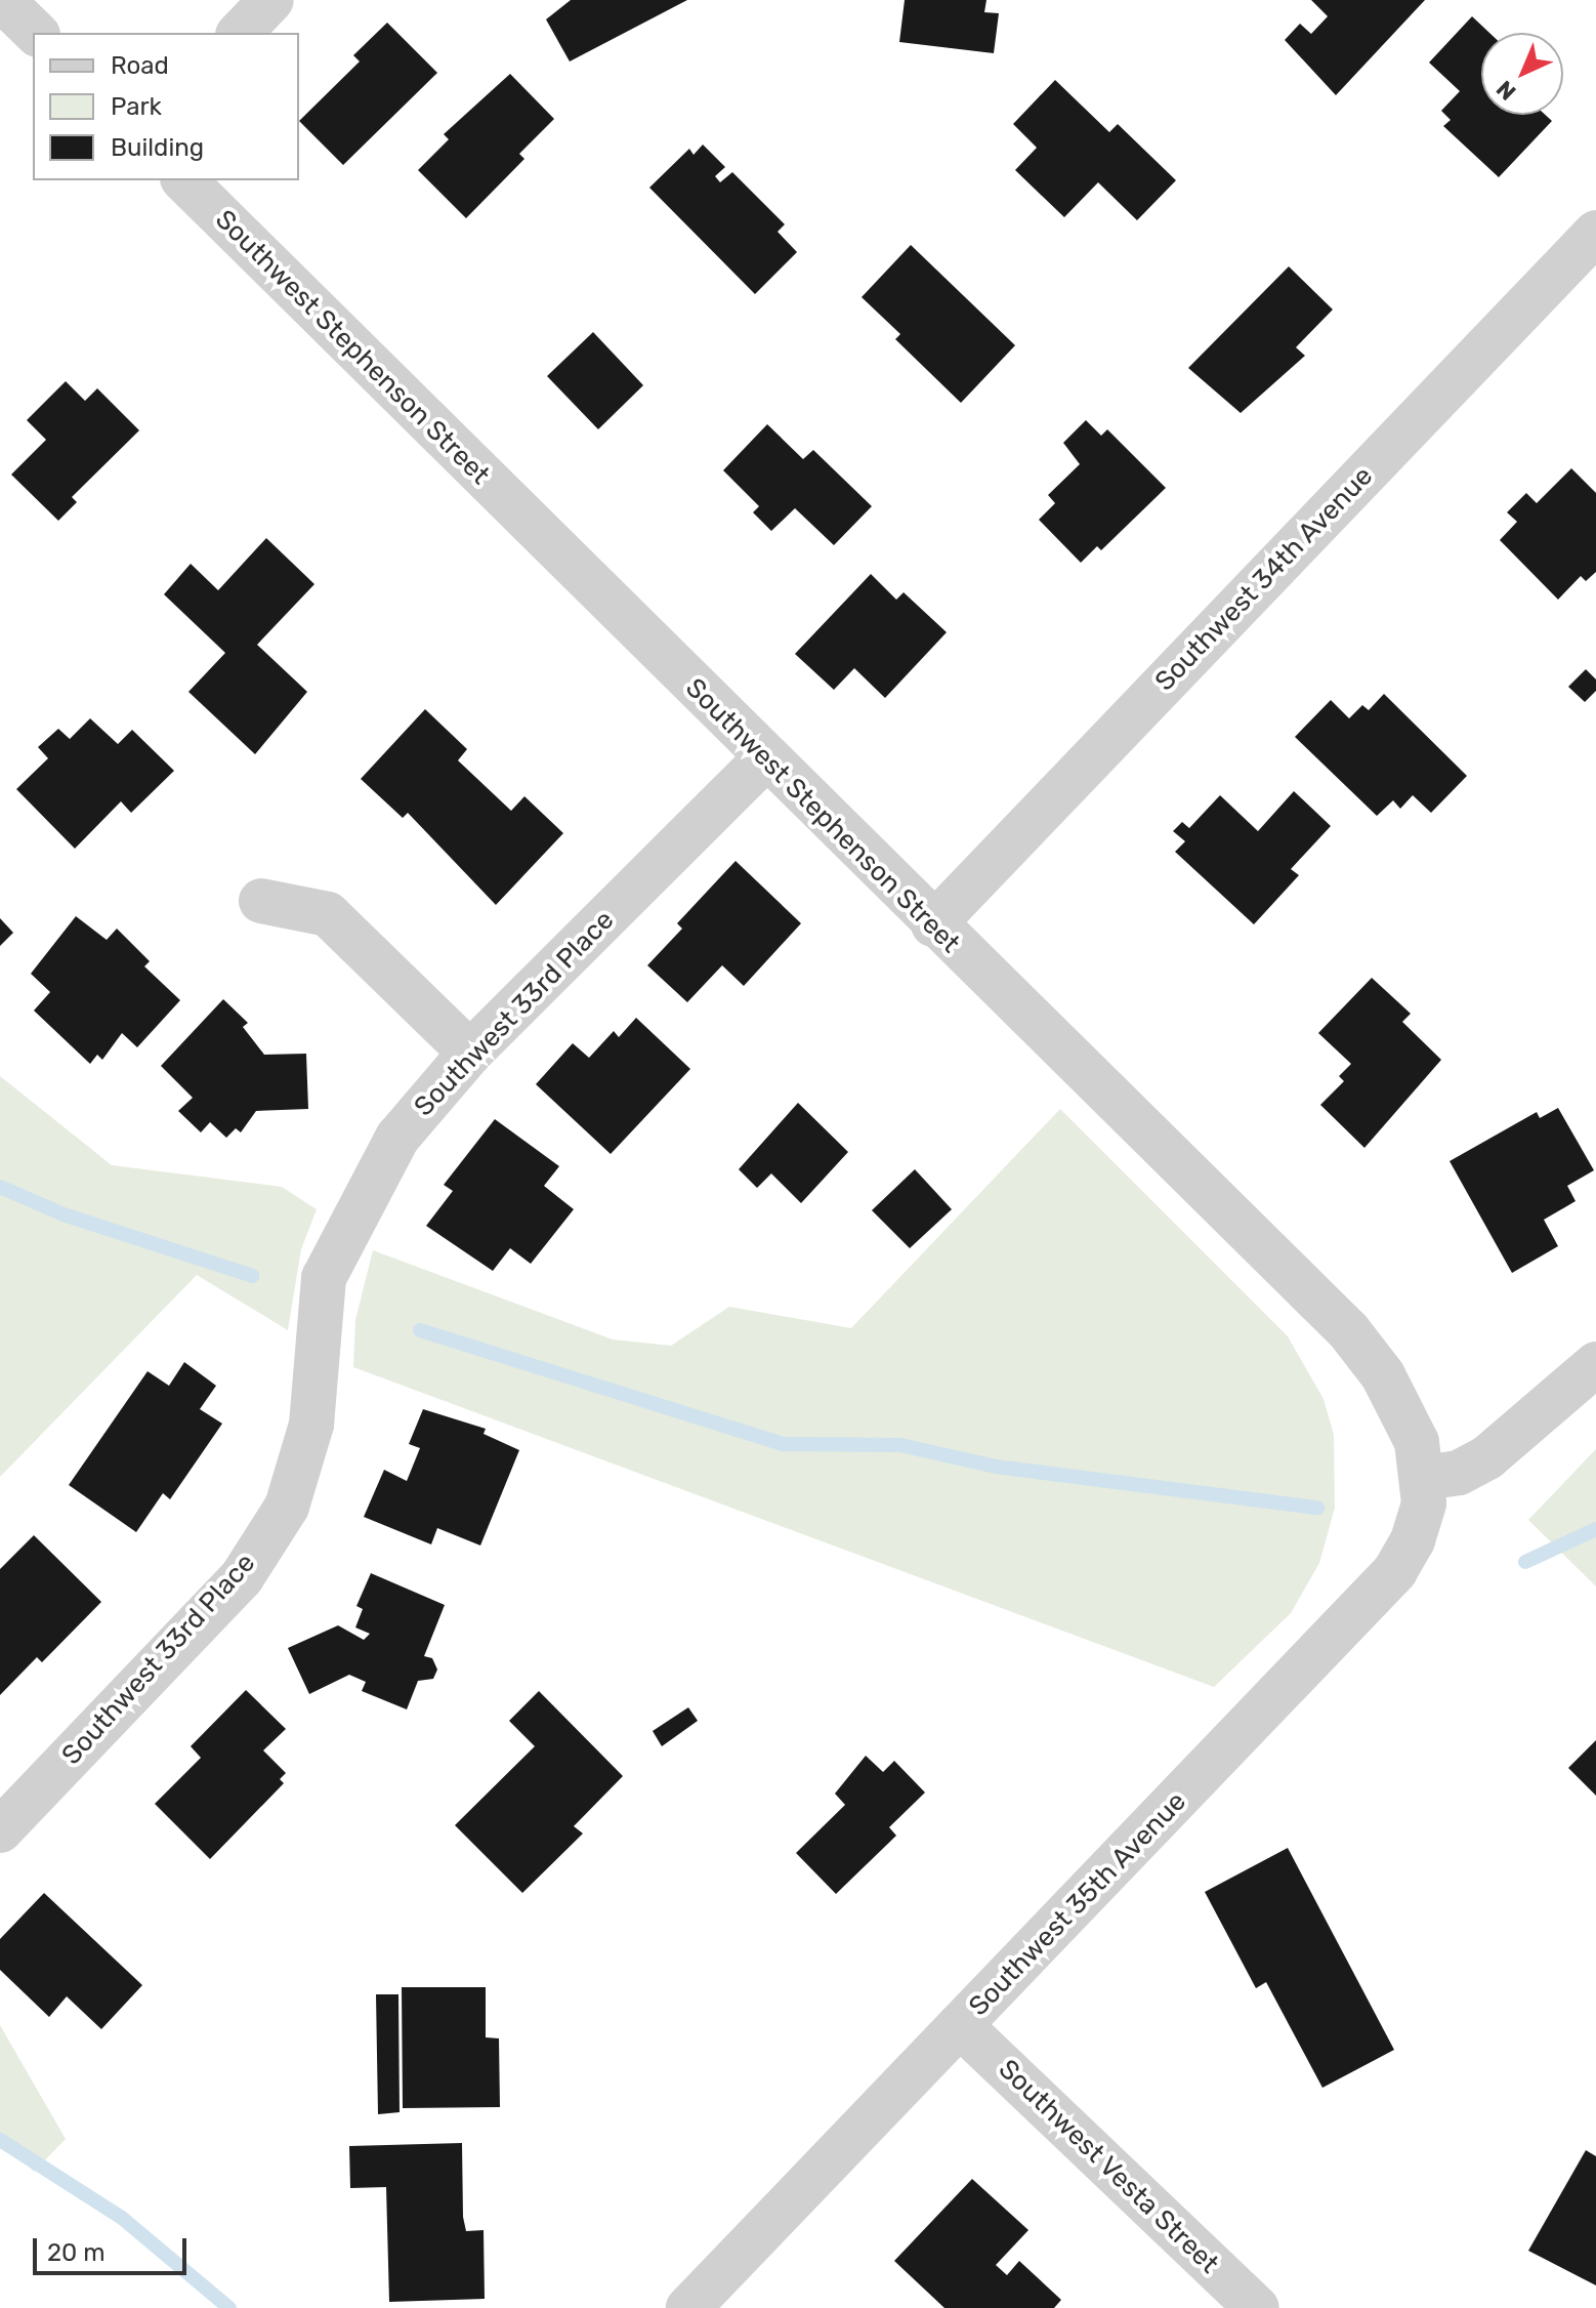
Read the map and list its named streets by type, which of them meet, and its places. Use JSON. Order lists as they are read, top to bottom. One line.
{"streets":{"street":["Southwest Stephenson Street","Southwest 34th Avenue","Southwest 33rd Place","Southwest 35th Avenue","Southwest Vesta Street"]},"crossings":[["Southwest Stephenson Street","Southwest 34th Avenue"],["Southwest Stephenson Street","Southwest 33rd Place"],["Southwest Stephenson Street","Southwest 35th Avenue"],["Southwest 35th Avenue","Southwest Vesta Street"]],"legend":["Road","Park","Building"],"scale_bar":"20 m","north":"bottom left"}
